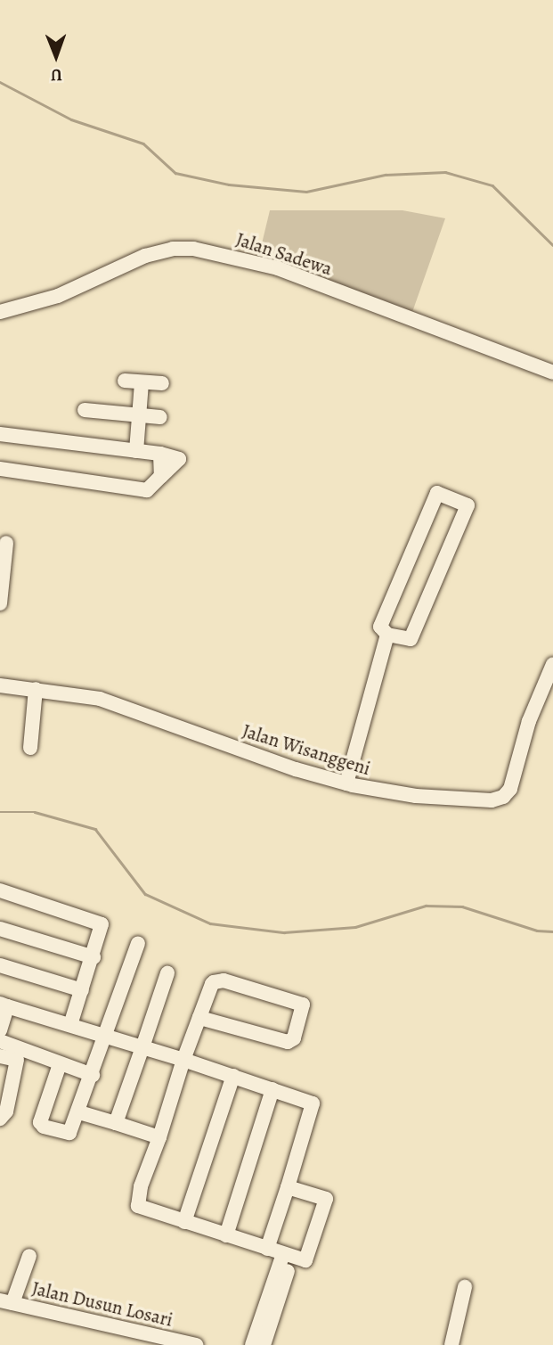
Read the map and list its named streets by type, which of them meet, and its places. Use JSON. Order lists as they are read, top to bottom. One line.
{"streets":{"street":["Jalan Sadewa","Jalan Wisanggeni","Jalan Dusun Losari"]},"north":"bottom"}
